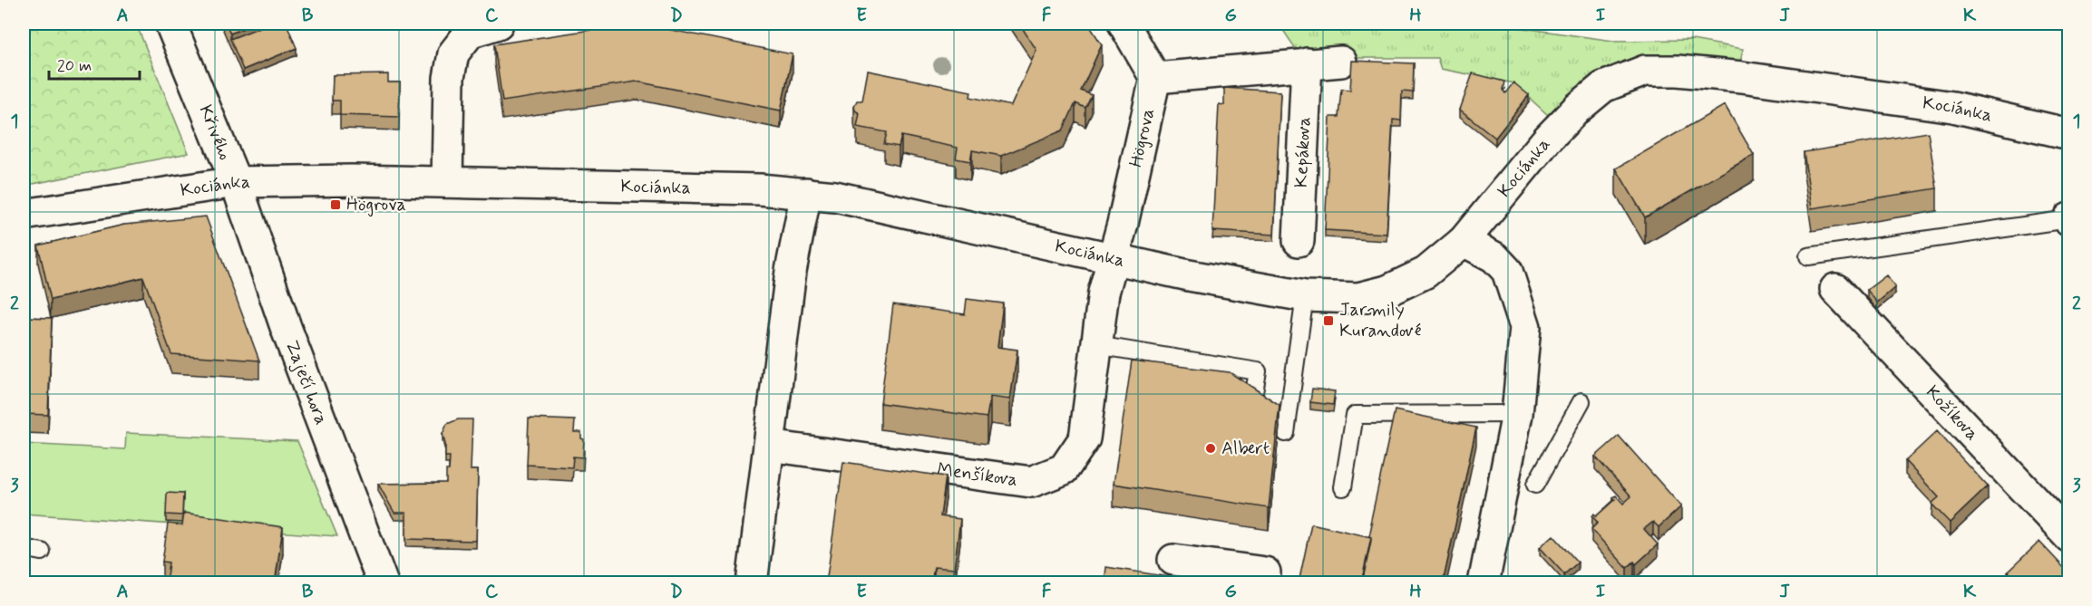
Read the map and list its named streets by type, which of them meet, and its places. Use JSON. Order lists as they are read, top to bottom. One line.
{"streets":{"street":["Kociánka","Křivého","Högrova","Kepákova","Zaječí hora","Kožíkova","Menšíkova"]},"crossings":[["Kociánka","Křivého"],["Kociánka","Högrova"],["Kociánka","Zaječí hora"],["Kociánka","Menšíkova"],["Křivého","Zaječí hora"],["Högrova","Menšíkova"]],"places":{"transit":["Högrova","Jarmily Kurandové"],"other":["Albert"]},"scale_bar":"20 m","grid":{"columns":["A","B","C","D","E","F","G","H","I","J","K"],"rows":["1","2","3"]}}
